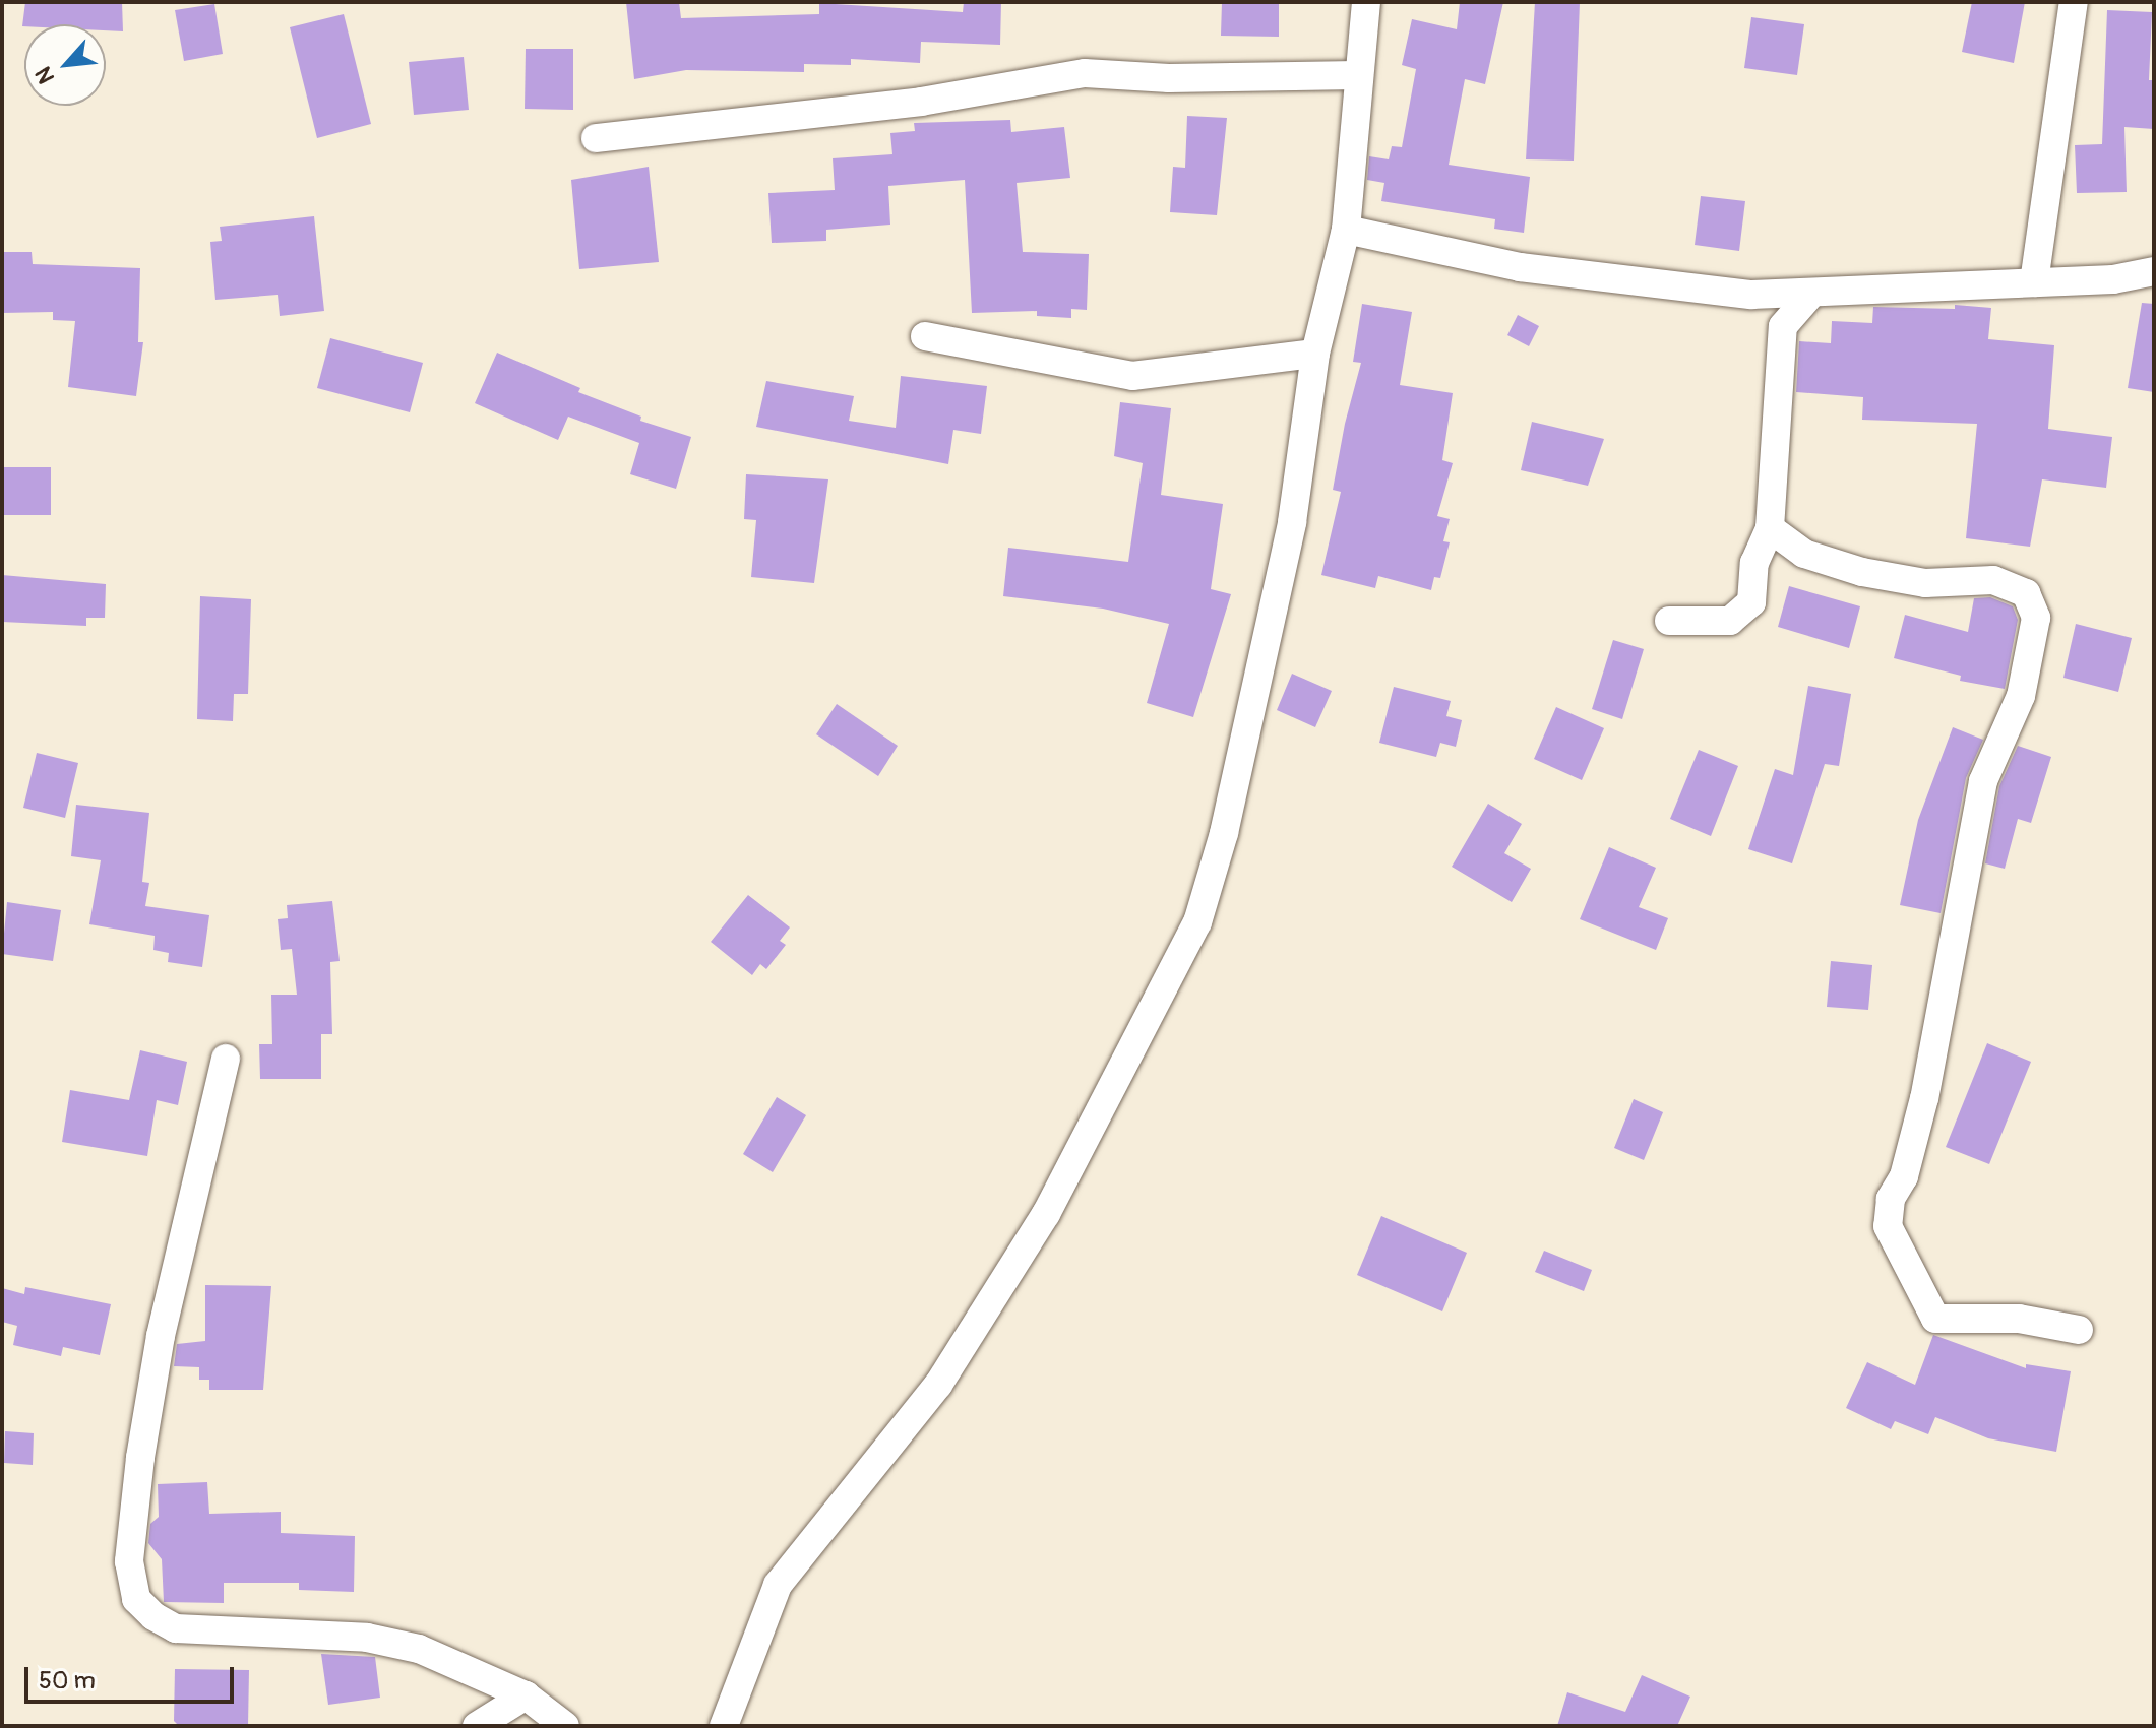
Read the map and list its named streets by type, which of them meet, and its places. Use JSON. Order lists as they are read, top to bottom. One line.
{"scale_bar":"50 m","north":"bottom left"}
